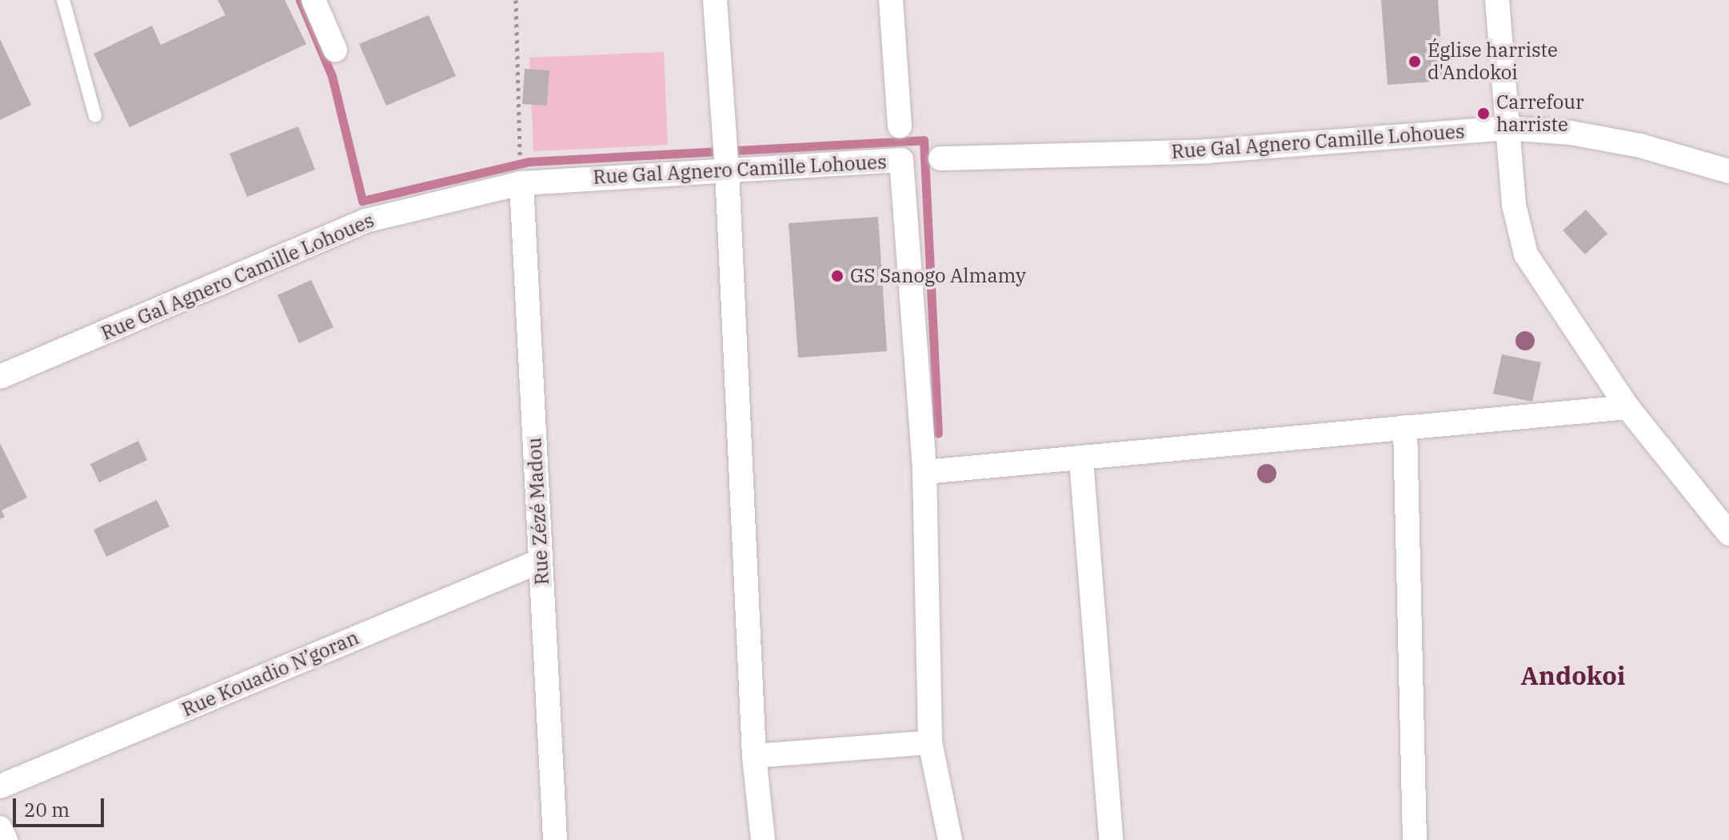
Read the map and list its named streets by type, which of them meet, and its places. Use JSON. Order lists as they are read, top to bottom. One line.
{"streets":{"street":["Rue Gal Agnero Camille Lohoues","Rue Zézé Madou","Rue Kouadio N’goran"]},"crossings":[["Rue Gal Agnero Camille Lohoues","Rue Zézé Madou"],["Rue Zézé Madou","Rue Kouadio N’goran"]],"districts":["Andokoi"],"places":["Église harriste d'Andokoi","Carrefour harriste","GS Sanogo Almamy"],"scale_bar":"20 m"}
